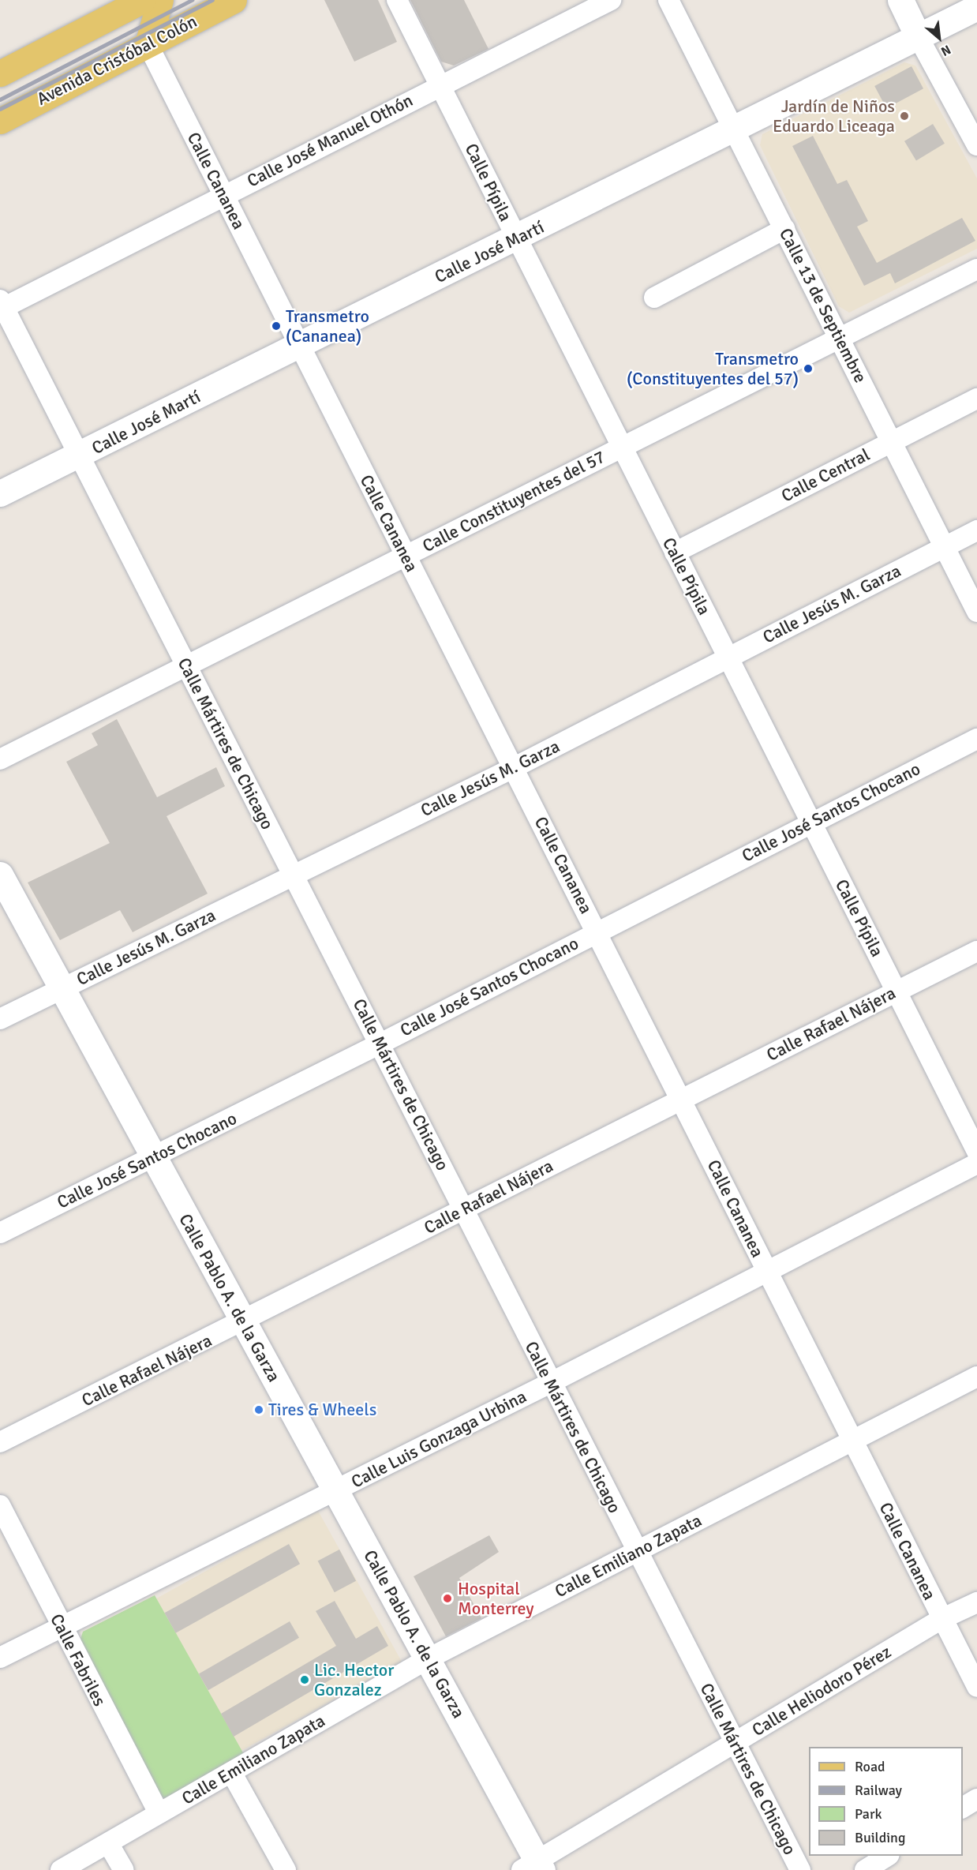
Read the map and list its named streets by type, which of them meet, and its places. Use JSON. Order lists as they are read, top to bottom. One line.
{"streets":{"main road":["Avenida Cristóbal Colón"],"street":["Calle José Manuel Othón","Calle Cananea","Calle Pípila","Calle José Martí","Calle 13 de Septiembre","Calle Central","Calle Constituyentes del 57","Calle Jesús M. Garza","Calle Mártires de Chicago","Calle José Santos Chocano","Calle Rafael Nájera","Calle Pablo A. de la Garza","Calle Luis Gonzaga Urbina","Calle Emiliano Zapata","Calle Fabriles","Calle Heliodoro Pérez"]},"crossings":[["Avenida Cristóbal Colón","Calle Cananea"],["Calle José Manuel Othón","Calle Cananea"],["Calle José Manuel Othón","Calle Pípila"],["Calle José Manuel Othón","Calle Mártires de Chicago"],["Calle Cananea","Calle José Martí"],["Calle Cananea","Calle Constituyentes del 57"],["Calle Cananea","Calle Jesús M. Garza"],["Calle Cananea","Calle José Santos Chocano"],["Calle Cananea","Calle Rafael Nájera"],["Calle Cananea","Calle Luis Gonzaga Urbina"],["Calle Cananea","Calle Emiliano Zapata"],["Calle Cananea","Calle Heliodoro Pérez"],["Calle Pípila","Calle José Martí"],["Calle Pípila","Calle Central"],["Calle Pípila","Calle Constituyentes del 57"],["Calle Pípila","Calle Jesús M. Garza"],["Calle Pípila","Calle José Santos Chocano"],["Calle Pípila","Calle Rafael Nájera"],["Calle José Martí","Calle 13 de Septiembre"],["Calle José Martí","Calle Mártires de Chicago"],["Calle 13 de Septiembre","Calle Central"],["Calle 13 de Septiembre","Calle Constituyentes del 57"],["Calle 13 de Septiembre","Calle Jesús M. Garza"],["Calle Constituyentes del 57","Calle Mártires de Chicago"],["Calle Jesús M. Garza","Calle Mártires de Chicago"],["Calle Jesús M. Garza","Calle Pablo A. de la Garza"],["Calle Mártires de Chicago","Calle José Santos Chocano"],["Calle Mártires de Chicago","Calle Rafael Nájera"],["Calle Mártires de Chicago","Calle Luis Gonzaga Urbina"],["Calle Mártires de Chicago","Calle Emiliano Zapata"],["Calle Mártires de Chicago","Calle Heliodoro Pérez"],["Calle José Santos Chocano","Calle Pablo A. de la Garza"],["Calle Rafael Nájera","Calle Pablo A. de la Garza"],["Calle Pablo A. de la Garza","Calle Luis Gonzaga Urbina"],["Calle Pablo A. de la Garza","Calle Emiliano Zapata"],["Calle Pablo A. de la Garza","Calle Heliodoro Pérez"],["Calle Luis Gonzaga Urbina","Calle Fabriles"],["Calle Emiliano Zapata","Calle Fabriles"]],"places":["Jardín de Niños Eduardo Liceaga","Transmetro (Cananea)","Transmetro (Constituyentes del 57)","Tires & Wheels","Hospital Monterrey","Lic. Hector Gonzalez"],"legend":["Road","Railway","Park","Building"],"north":"bottom right"}
